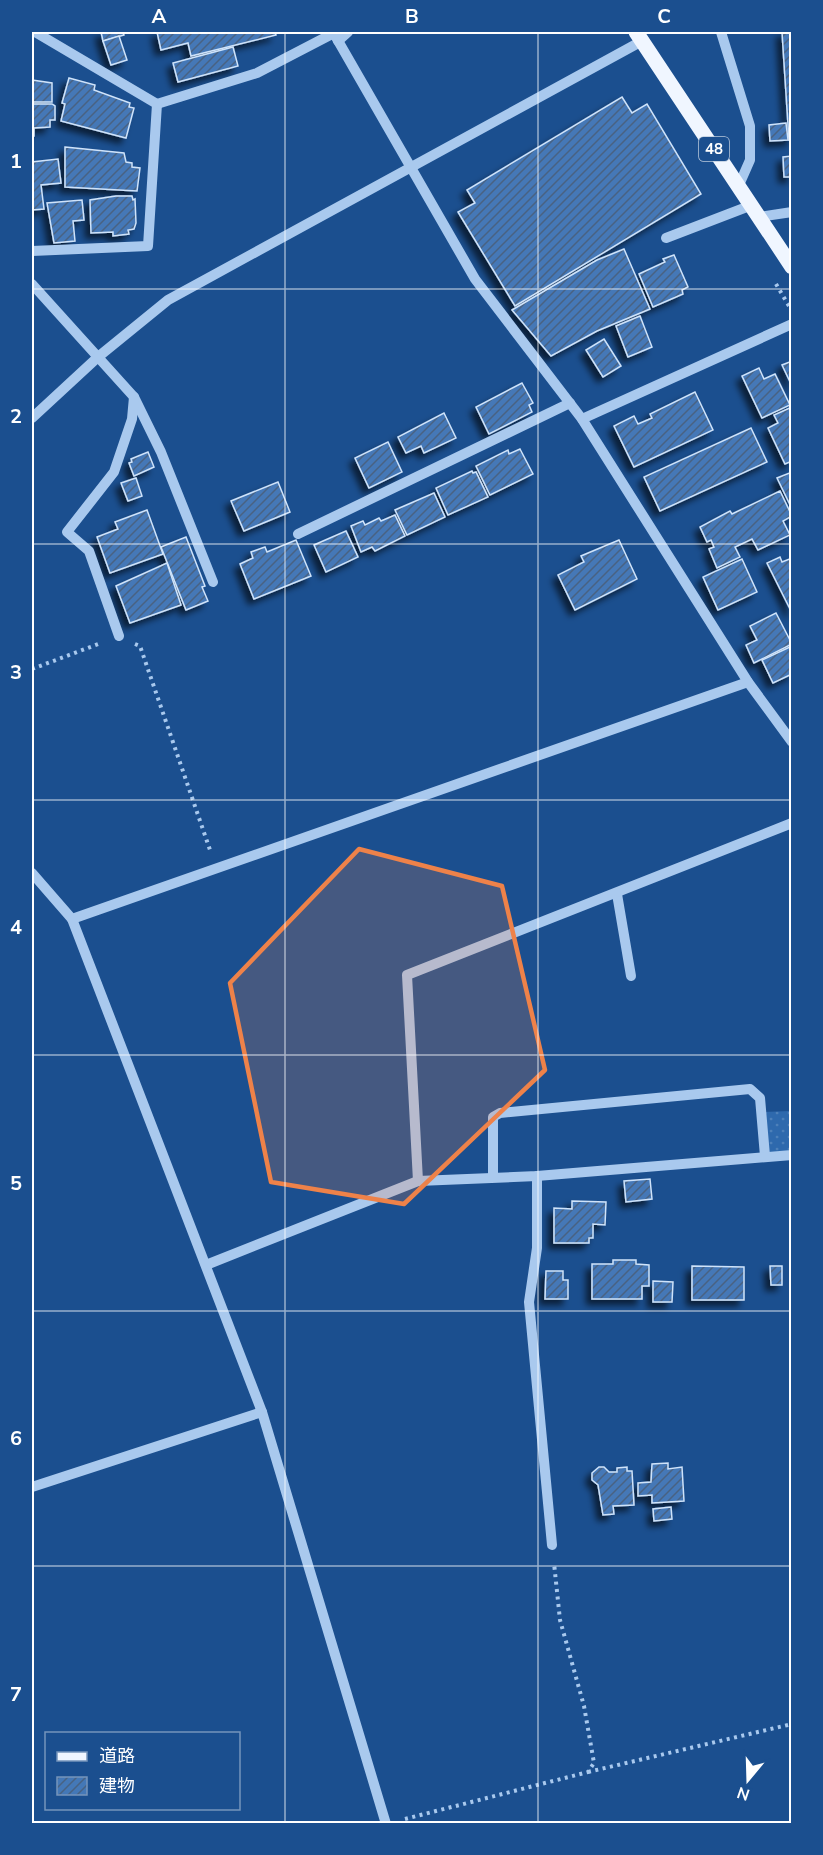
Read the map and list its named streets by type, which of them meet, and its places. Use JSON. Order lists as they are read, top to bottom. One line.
{"streets":{"main road":["48"]},"legend":["道路","建物"],"north":"bottom","grid":{"columns":["A","B","C"],"rows":["1","2","3","4","5","6","7"]}}
